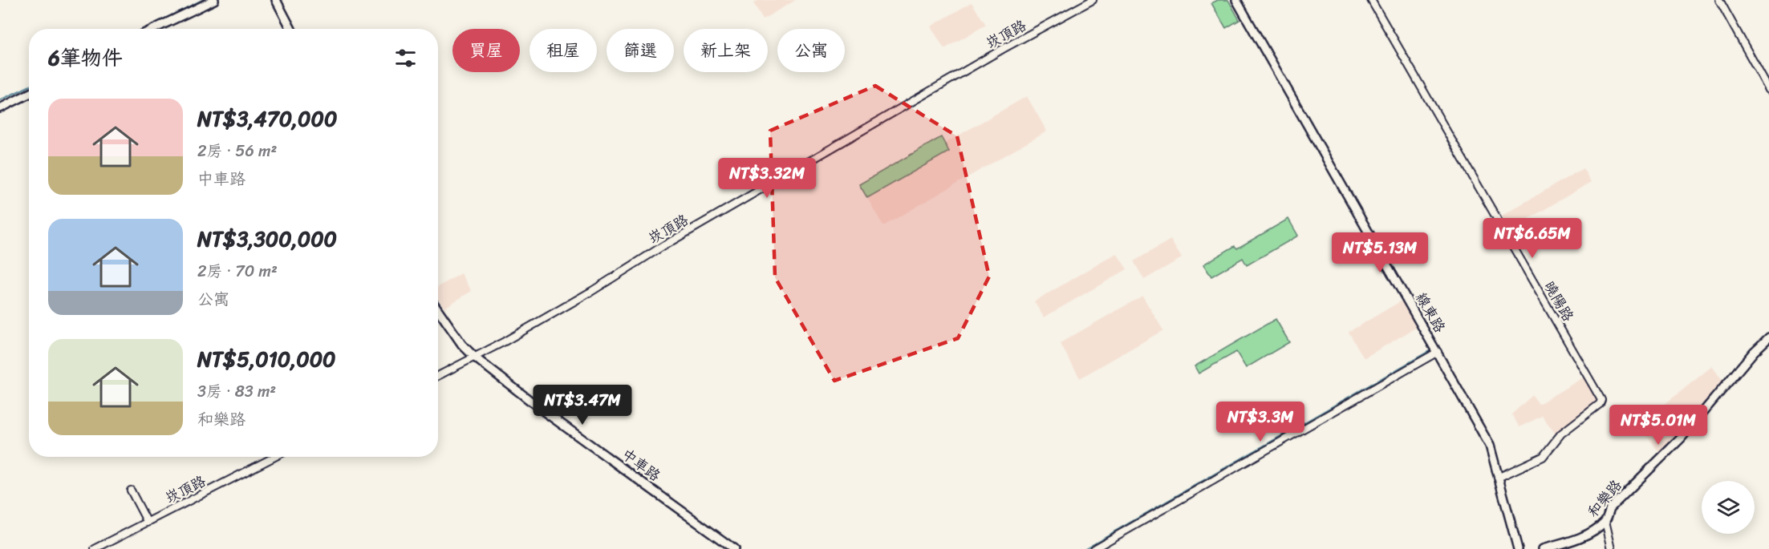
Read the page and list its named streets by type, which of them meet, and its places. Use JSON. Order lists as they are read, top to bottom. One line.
{"streets":{"street":["崁頂路","曉陽路","線東路","中車路","和樂路"]},"crossings":[["崁頂路","中車路"],["曉陽路","線東路"]],"page":{"chip":["買屋","租屋","篩選","新上架","公寓"],"heading":"6筆物件","list":[{"name":"NT$3,470,000","note":"2房 · 56 m² · 中車路"},{"name":"NT$3,300,000","note":"2房 · 70 m² · 公寓"},{"name":"NT$5,010,000","note":"3房 · 83 m² · 和樂路"}],"price":["NT$3.32M","NT$6.65M","NT$5.13M","NT$3.47M","NT$3.3M","NT$5.01M"]}}
